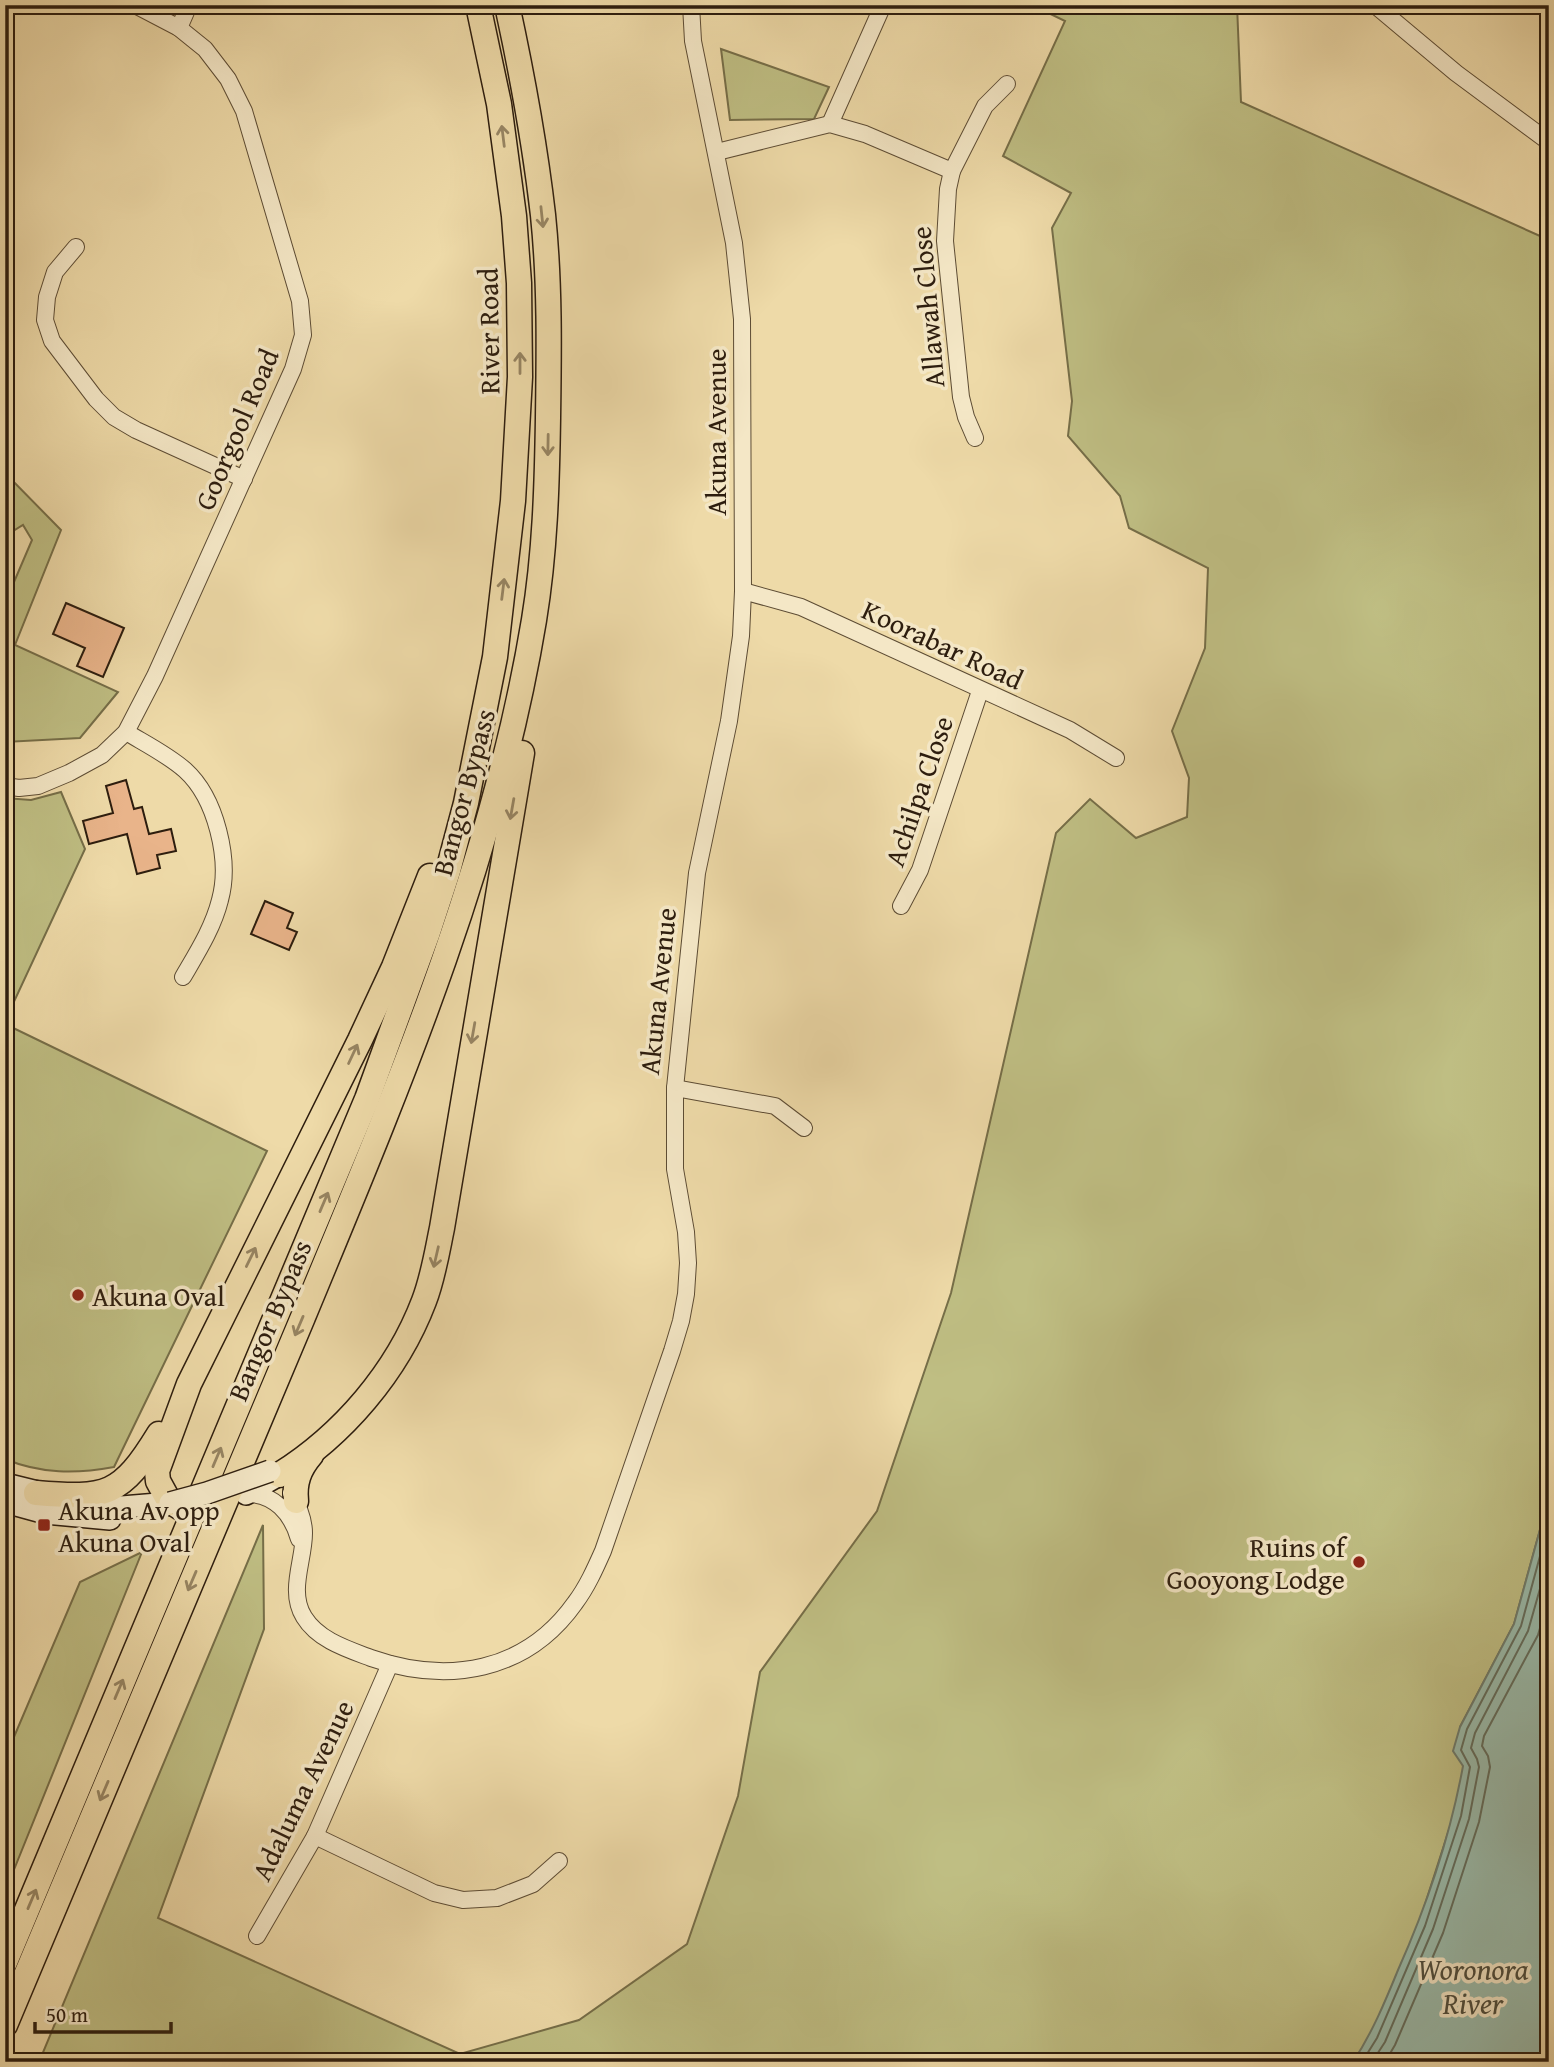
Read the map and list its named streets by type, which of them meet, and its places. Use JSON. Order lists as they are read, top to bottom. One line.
{"streets":{"main road":["River Road","Bangor Bypass"],"street":["Allawah Close","Goorgool Road","Akuna Avenue","Koorabar Road","Achilpa Close","Adaluma Avenue"]},"crossings":[["River Road","Bangor Bypass"],["Akuna Avenue","Koorabar Road"],["Akuna Avenue","Adaluma Avenue"],["Koorabar Road","Achilpa Close"]],"water":["Woronora River"],"places":{"other":["Akuna Oval","Ruins of Gooyong Lodge"],"transit":["Akuna Av opp Akuna Oval"]},"scale_bar":"50 m"}
